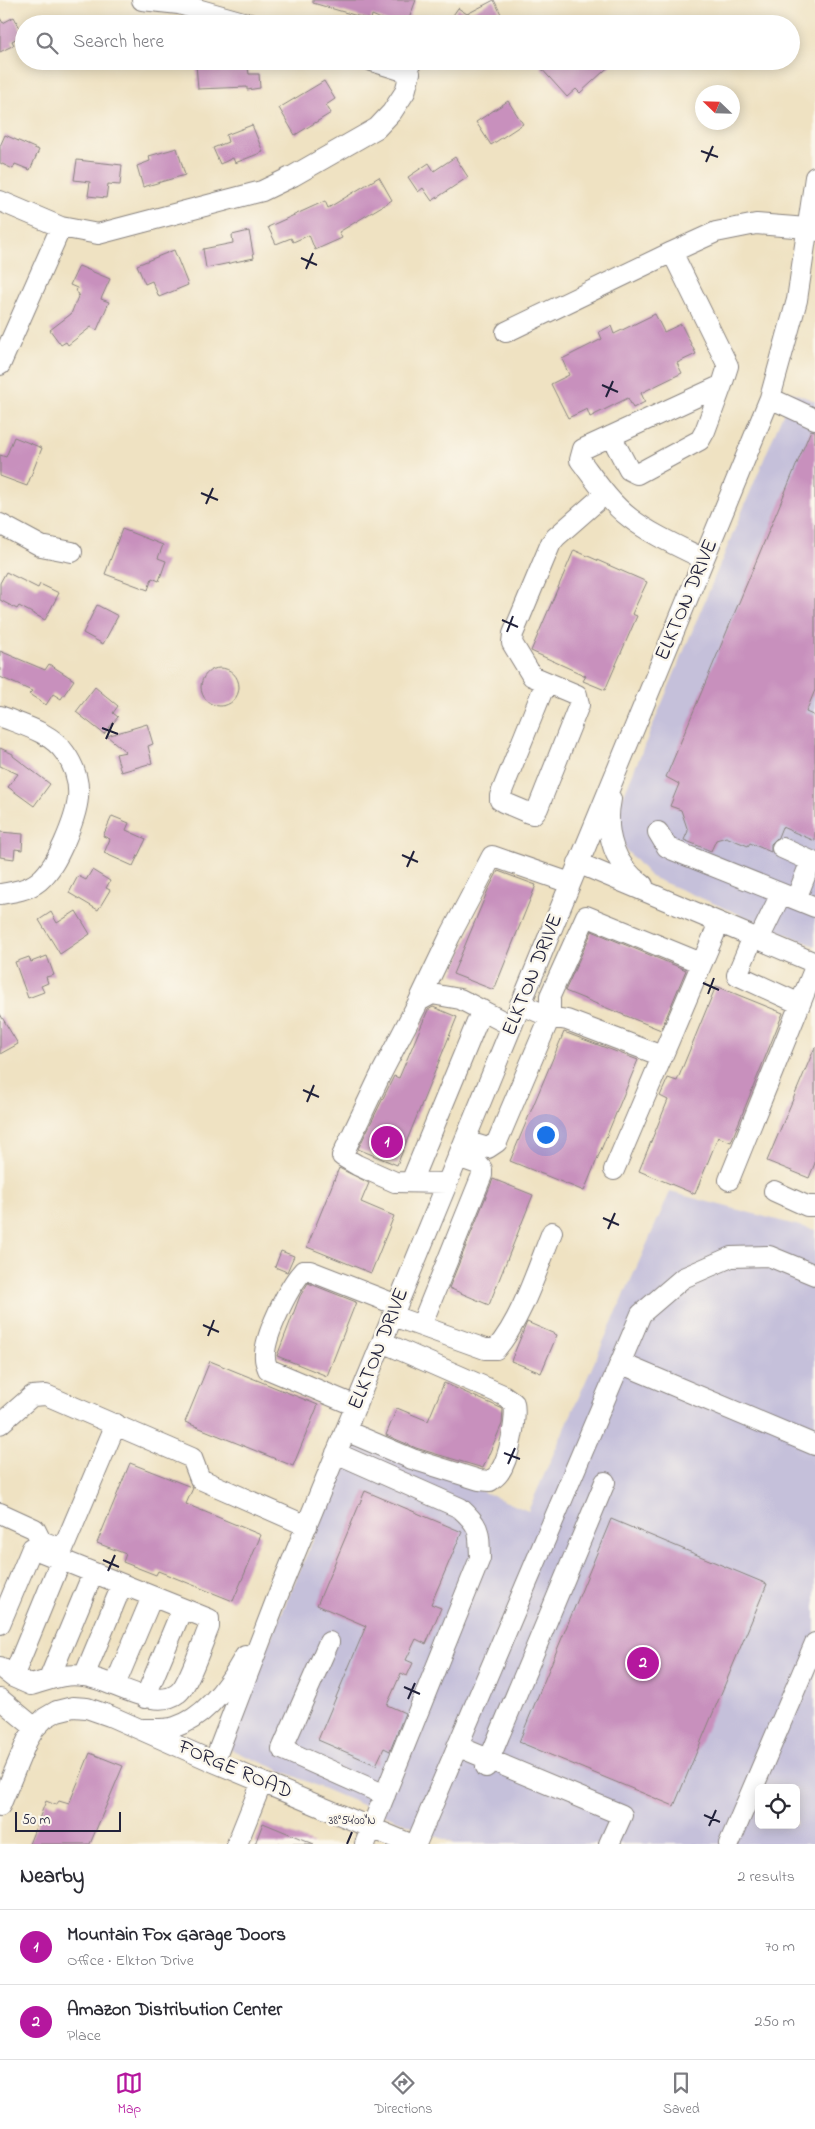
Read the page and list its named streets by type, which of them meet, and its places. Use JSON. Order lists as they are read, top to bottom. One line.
{"streets":{"street":["ELKTON DRIVE","FORGE ROAD"]},"crossings":[["ELKTON DRIVE","FORGE ROAD"]],"scale_bar":"50 m","north":"top left","page":{"search":"Search here","pins":["1","2"],"scale":"50 m","heading":["Nearby","2 results"],"list":[{"mark":"1","name":"Mountain Fox Garage Doors","note":"Office · Elkton Drive","value":"70 m"},{"mark":"2","name":"Amazon Distribution Center","note":"Place","value":"250 m"}],"nav":["Map","Directions","Saved"]},"coordinates":["38°54'00\"N"]}
